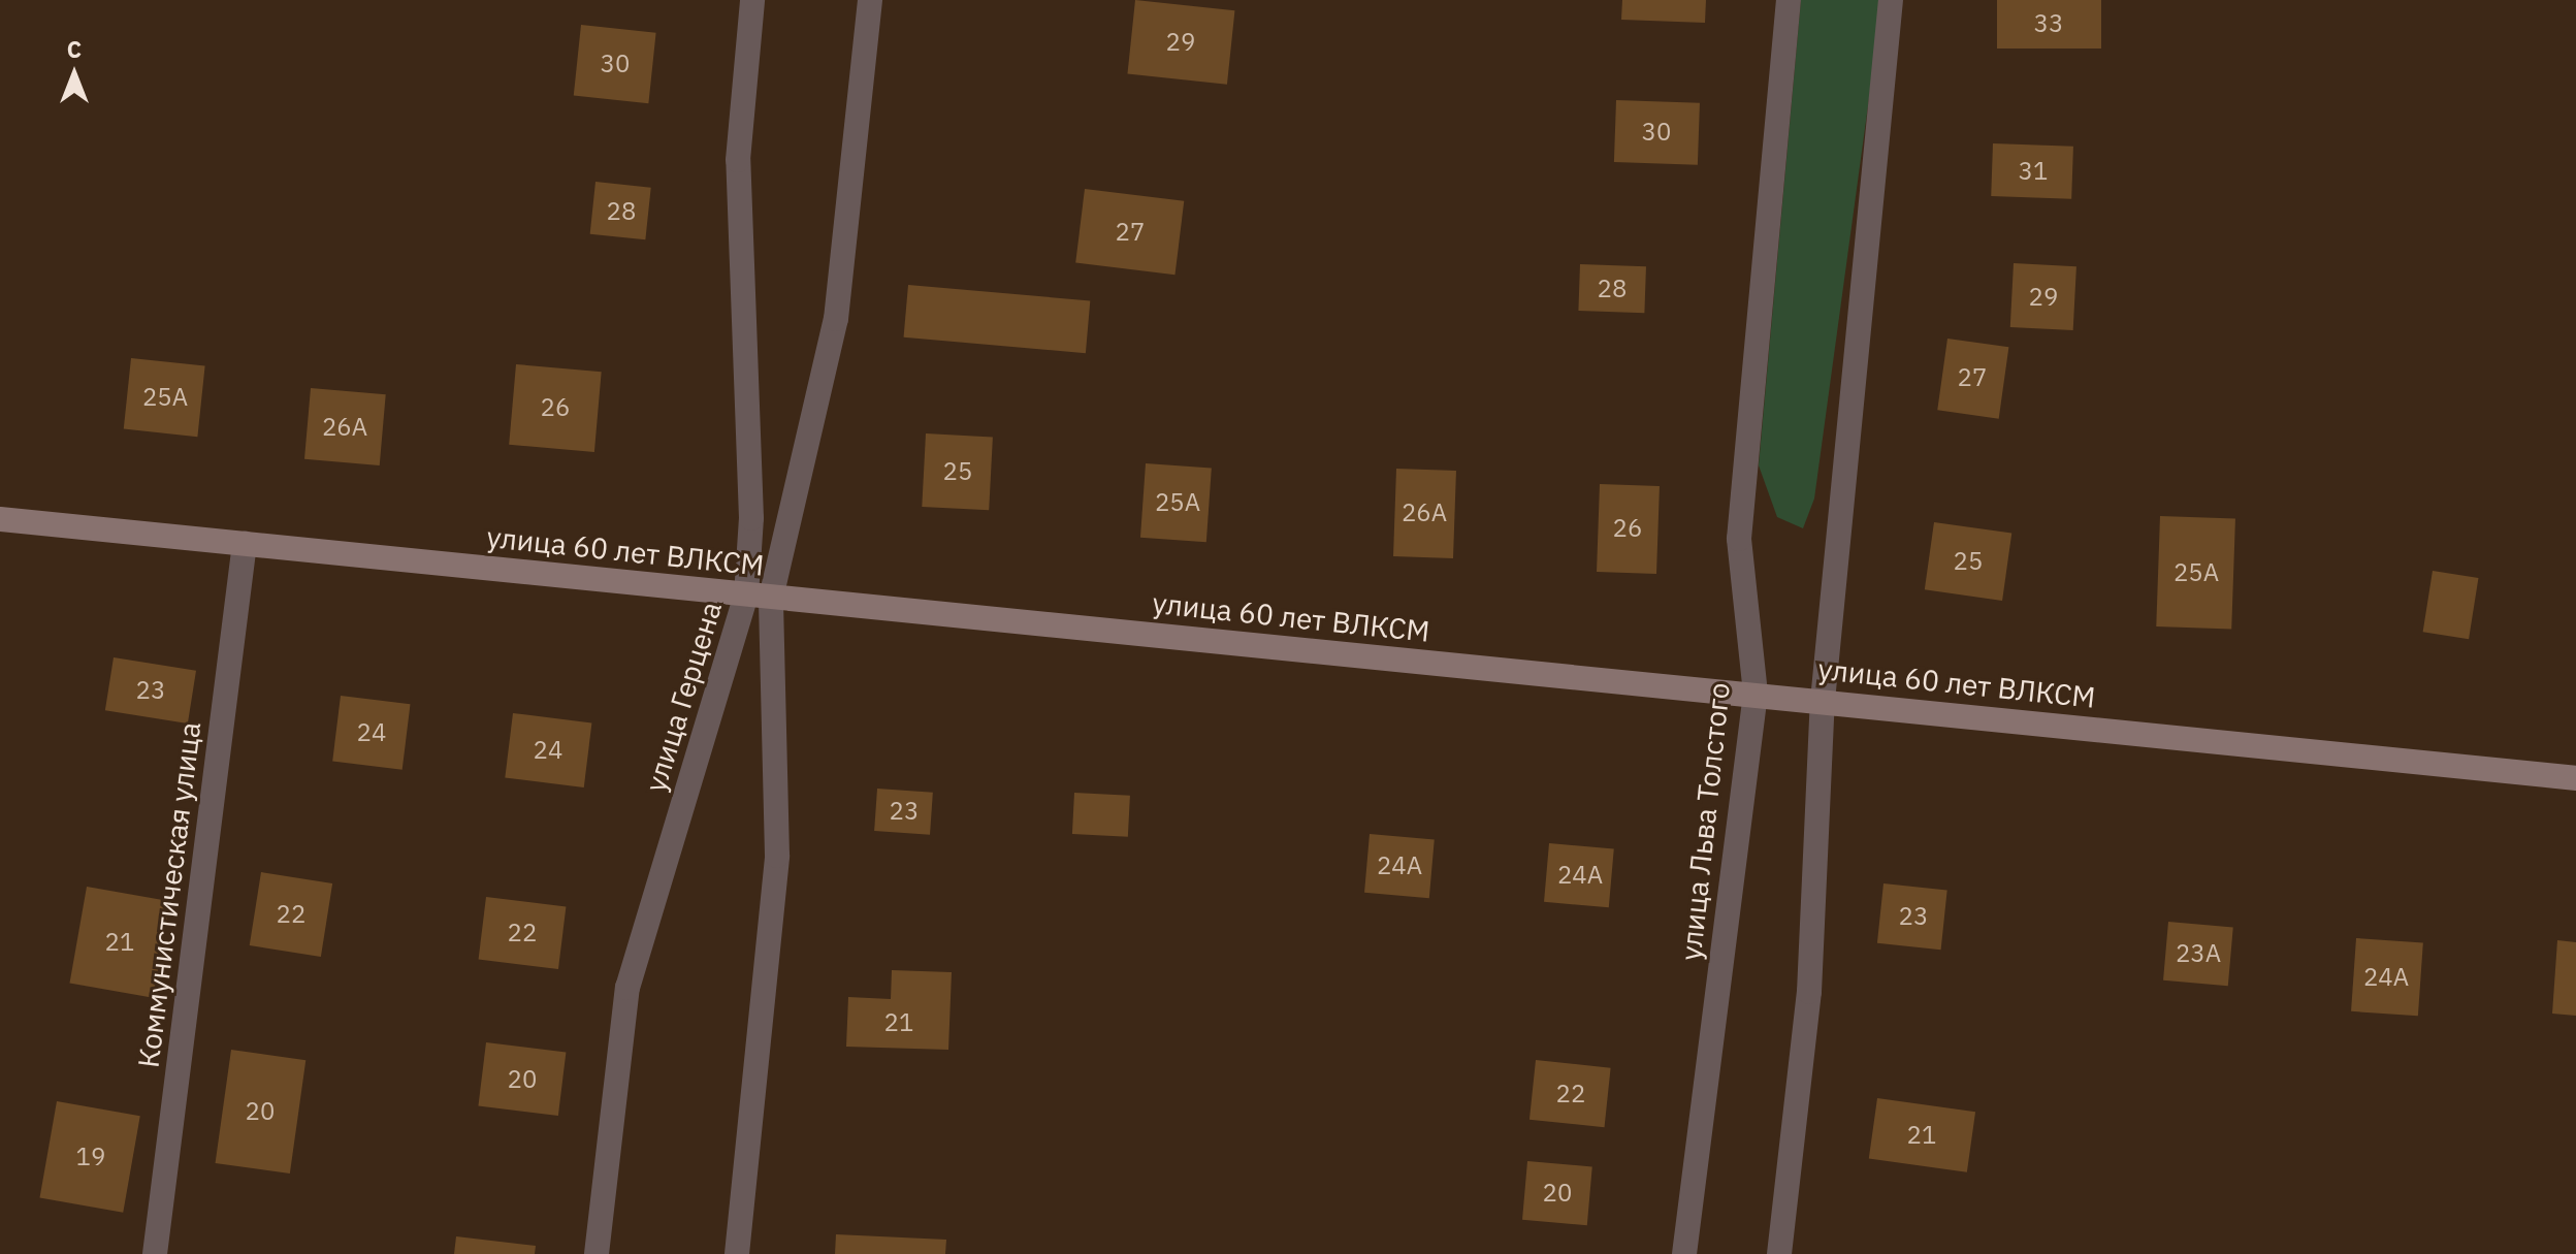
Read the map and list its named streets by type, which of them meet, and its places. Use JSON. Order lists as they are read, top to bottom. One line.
{"streets":{"street":["улица 60 лет ВЛКСМ","улица Герцена","улица Льва Толстого","Коммунистическая улица"]},"crossings":[["улица 60 лет ВЛКСМ","улица Герцена"],["улица 60 лет ВЛКСМ","улица Льва Толстого"],["улица 60 лет ВЛКСМ","Коммунистическая улица"]],"house_numbers":["33","29","30","30","31","28","27","28","29","27","25А","26","26А","25","25А","26А","26","25","25А","23","24","24","23","24А","24А","22","23","22","21","23А","24А","21","20","22","20","21","19","20"],"north":"top"}
